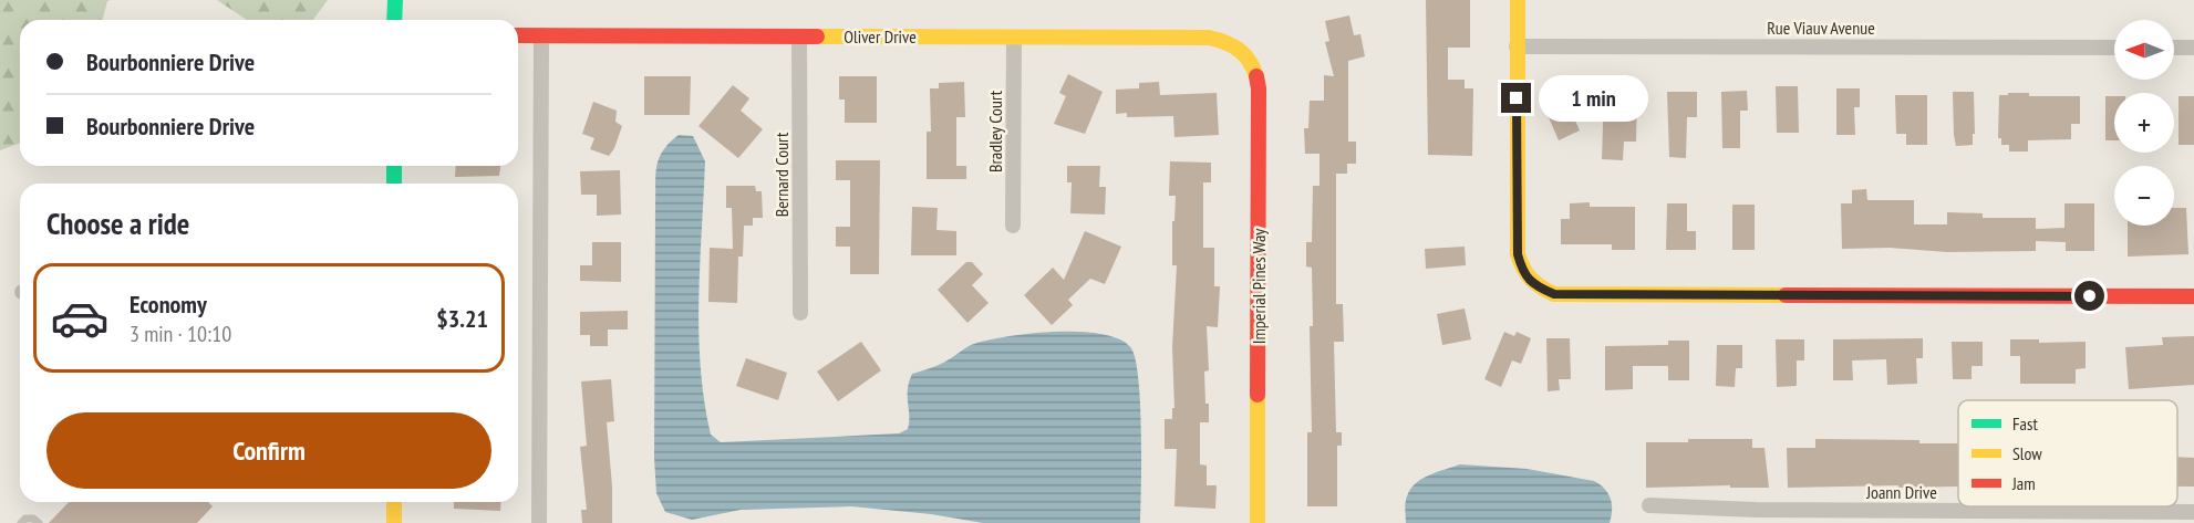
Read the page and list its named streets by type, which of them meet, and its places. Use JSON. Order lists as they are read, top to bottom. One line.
{"streets":{"street":["Rue Viauv Avenue","Oliver Drive","Bradley Court","Bernard Court","Imperial Pines Way","Joann Drive"]},"crossings":[["Oliver Drive","Bradley Court"],["Oliver Drive","Bernard Court"],["Oliver Drive","Imperial Pines Way"]],"legend":["Fast","Slow","Jam"],"north":"left","page":{"map_buttons":["+","−"],"banner":["Bourbonniere Drive","Bourbonniere Drive"],"bubble":"1 min","heading":"Choose a ride","list":[{"name":"Economy","note":"3 min · 10:10","value":"$3.21"}],"buttons":"Confirm"}}
